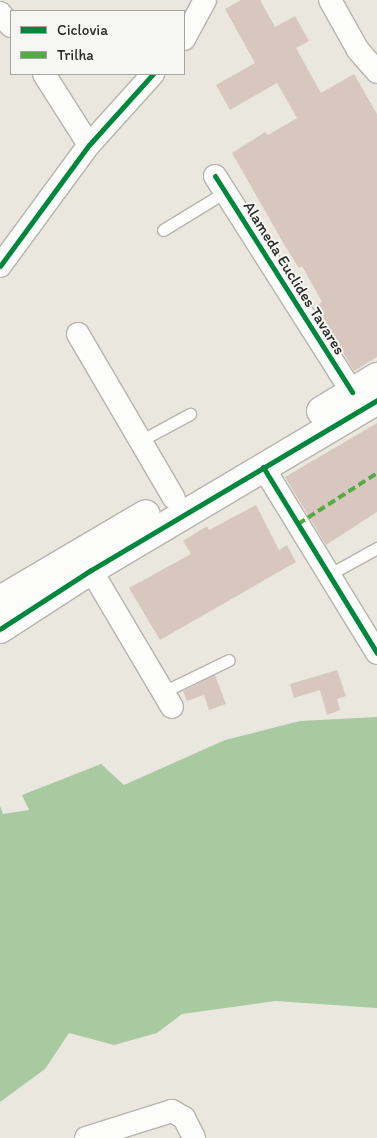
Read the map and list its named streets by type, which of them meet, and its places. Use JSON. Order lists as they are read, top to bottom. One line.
{"streets":{"street":["Alameda Euclides Tavares"]},"legend":["Ciclovia","Trilha"]}
